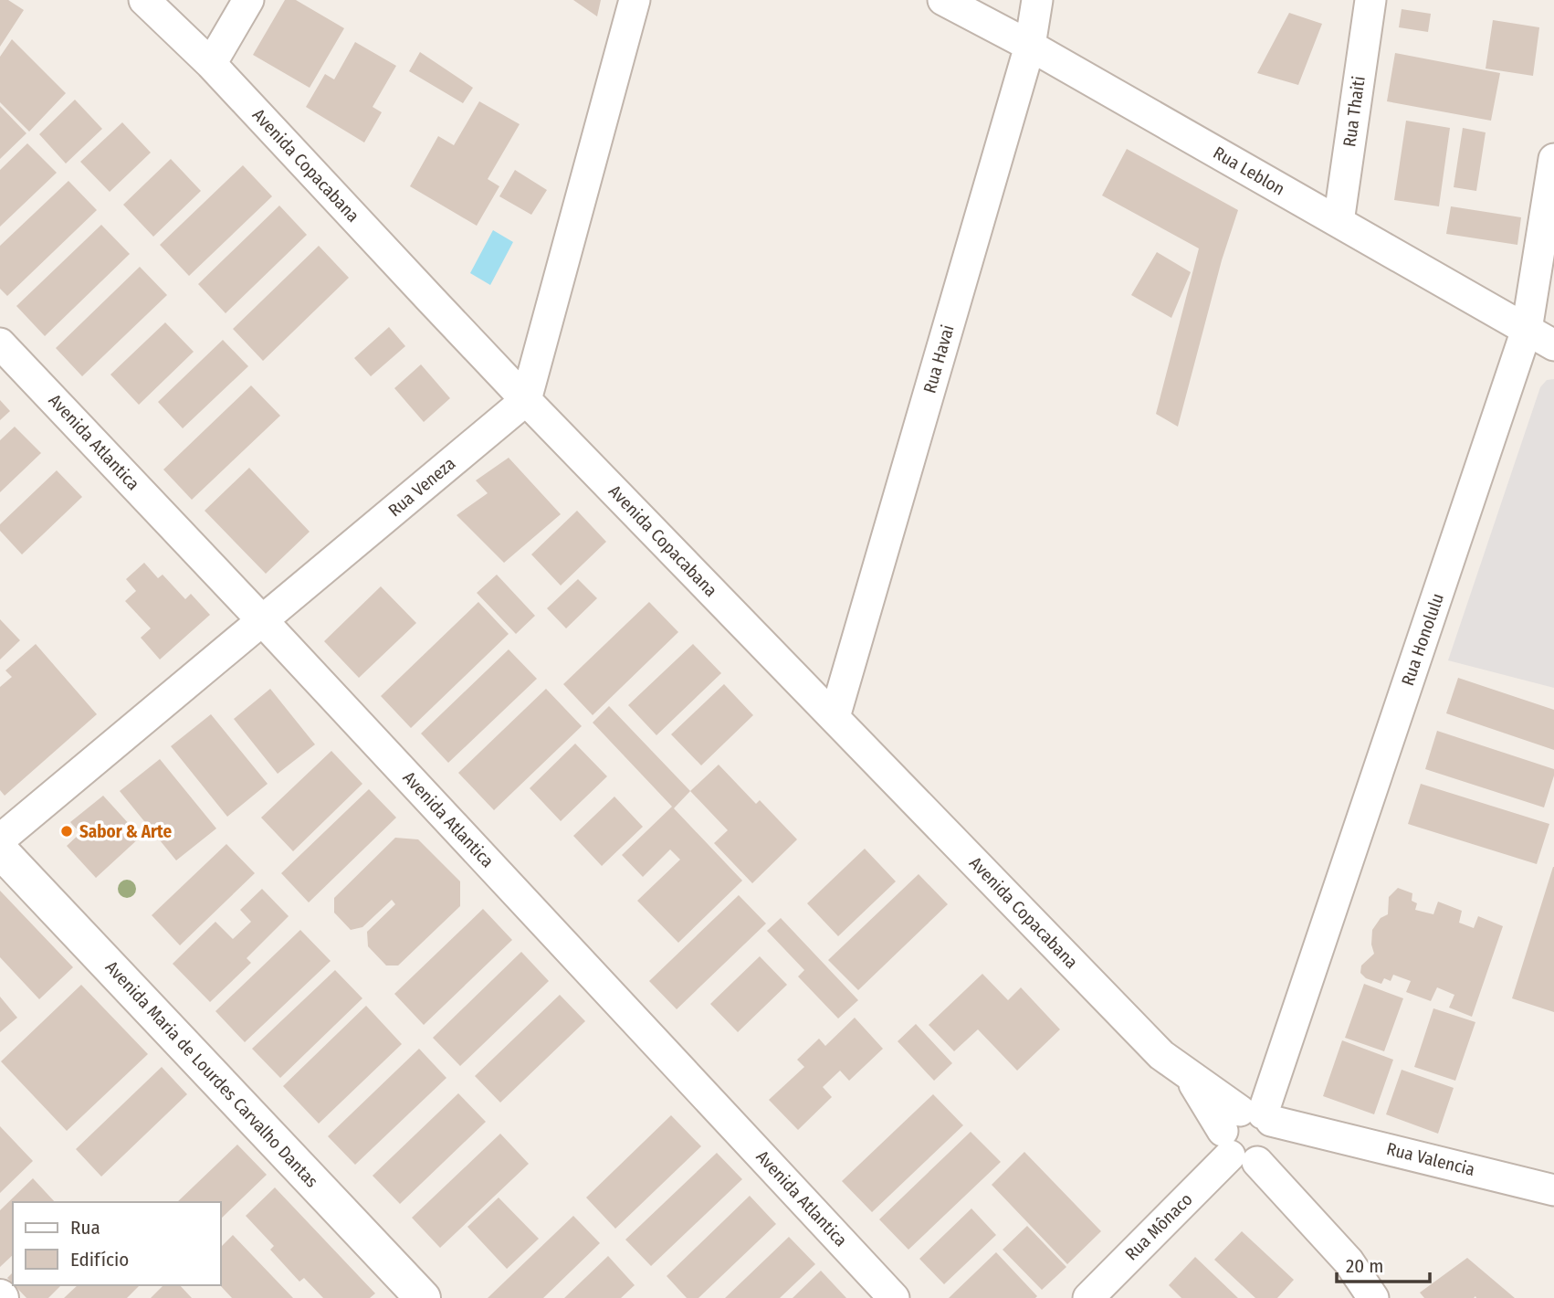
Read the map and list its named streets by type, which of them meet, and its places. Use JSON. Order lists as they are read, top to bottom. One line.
{"streets":{"street":["Rua Thaiti","Avenida Copacabana","Rua Leblon","Rua Havai","Avenida Atlantica","Rua Veneza","Rua Honolulu","Avenida Maria de Lourdes Carvalho Dantas","Rua Valencia","Rua Mônaco"]},"crossings":[["Rua Thaiti","Rua Leblon"],["Avenida Copacabana","Rua Havai"],["Avenida Copacabana","Rua Veneza"],["Avenida Copacabana","Rua Honolulu"],["Avenida Copacabana","Rua Valencia"],["Avenida Copacabana","Rua Mônaco"],["Rua Leblon","Rua Havai"],["Rua Leblon","Rua Honolulu"],["Avenida Atlantica","Rua Veneza"],["Rua Honolulu","Rua Valencia"],["Rua Honolulu","Rua Mônaco"],["Rua Valencia","Rua Mônaco"]],"places":["Sabor & Arte"],"legend":["Rua","Edifício"],"scale_bar":"20 m"}
